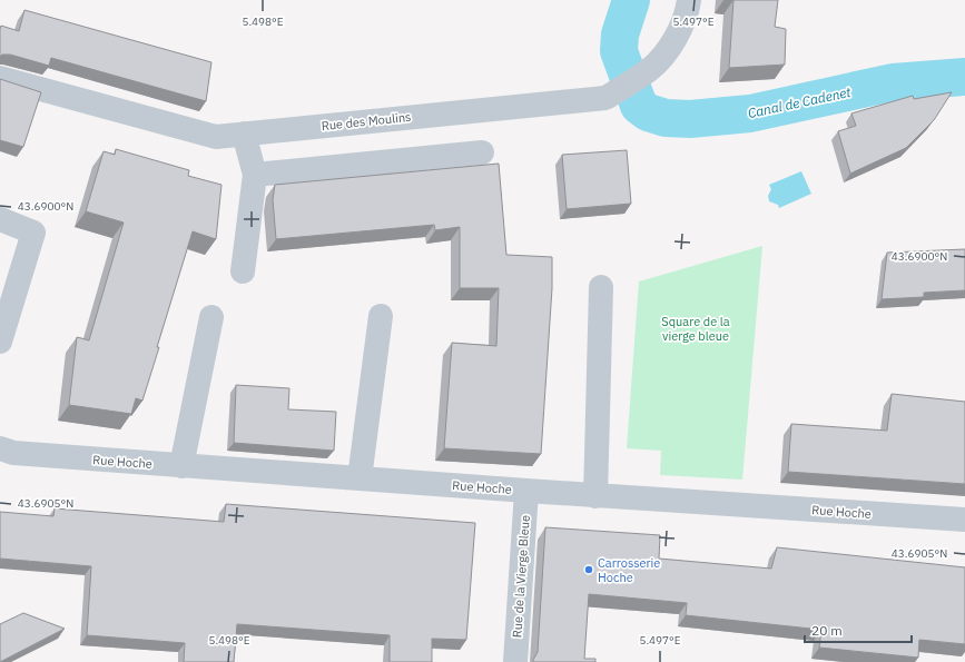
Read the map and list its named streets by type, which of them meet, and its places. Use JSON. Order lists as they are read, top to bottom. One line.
{"streets":{"street":["Rue des Moulins","Rue Hoche","Rue de la Vierge Bleue"]},"crossings":[["Rue Hoche","Rue de la Vierge Bleue"]],"water":["Canal de Cadenet"],"parks":["Square de la vierge bleue"],"places":["Carrosserie Hoche"],"scale_bar":"20 m","coordinates":["5.498°E","5.497°E","43.6900°N","43.6905°N"]}
